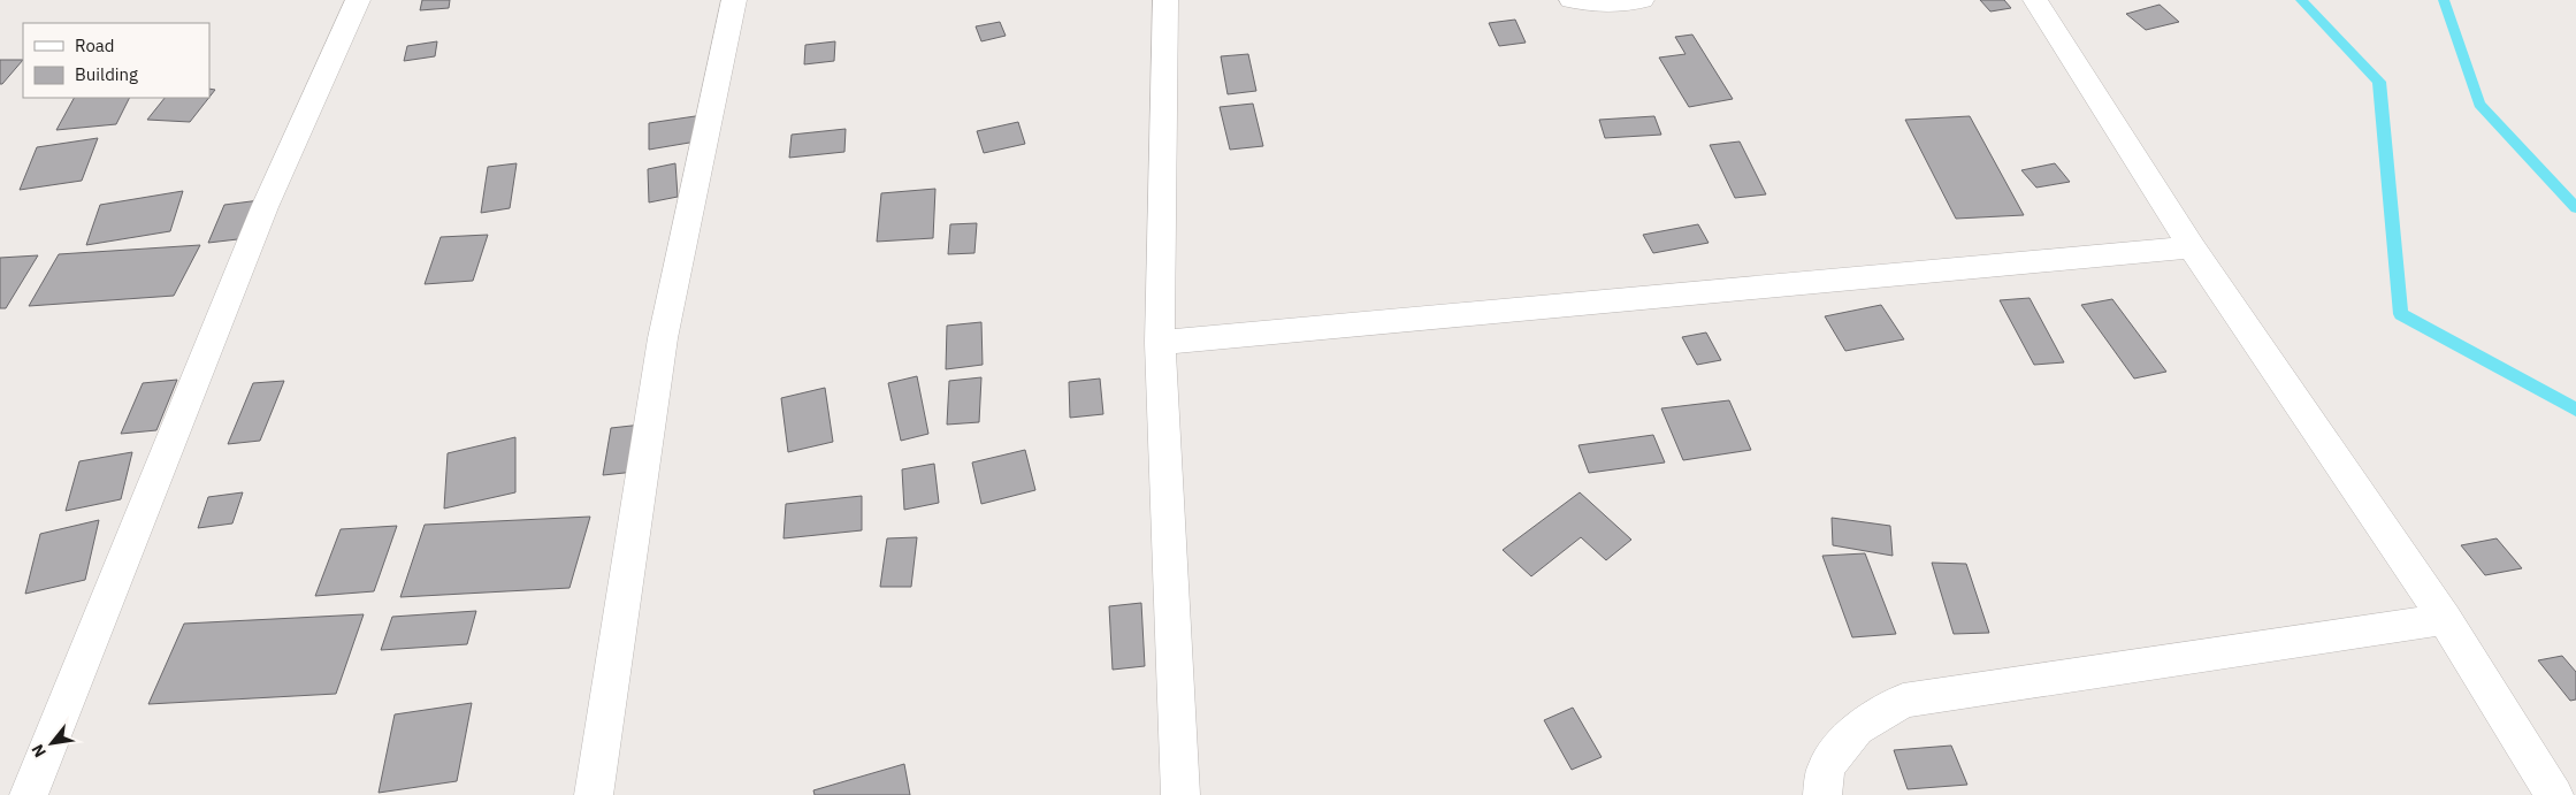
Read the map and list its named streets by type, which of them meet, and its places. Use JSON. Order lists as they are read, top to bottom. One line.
{"legend":["Road","Building"],"north":"bottom left"}
